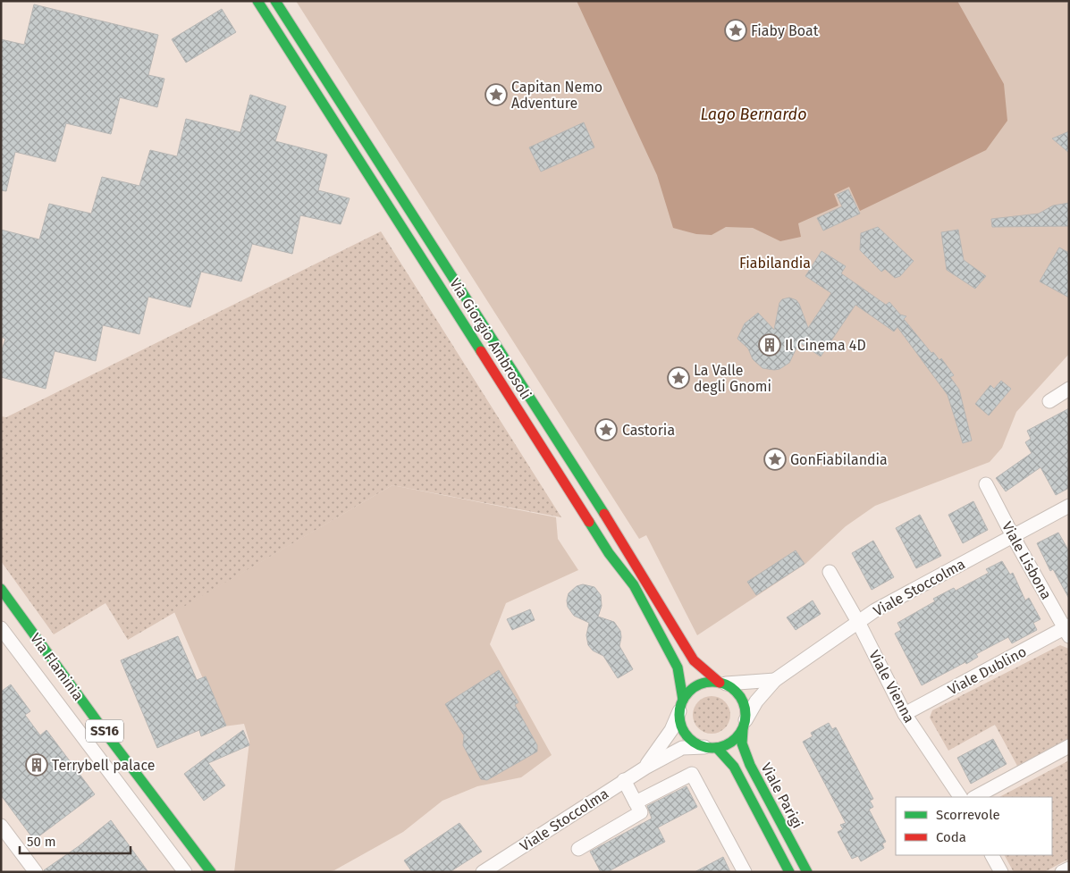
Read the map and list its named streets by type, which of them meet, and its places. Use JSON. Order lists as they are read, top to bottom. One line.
{"streets":{"main road":["Via Giorgio Ambrosoli","Via Flaminia","SS16","Viale Parigi"],"street":["Viale Lisbona","Viale Stoccolma","Viale Dublino","Viale Vienna"]},"crossings":[["Via Giorgio Ambrosoli","Viale Stoccolma"],["Via Giorgio Ambrosoli","Viale Parigi"],["Viale Lisbona","Viale Stoccolma"],["Viale Lisbona","Viale Dublino"],["Viale Stoccolma","Viale Vienna"],["Viale Stoccolma","Viale Parigi"],["Viale Dublino","Viale Vienna"]],"water":["Lago Bernardo"],"parks":["Fiabilandia"],"places":{"place":["Fiaby Boat","Capitan Nemo Adventure","La Valle degli Gnomi","Castoria","GonFiabilandia"],"building":["Il Cinema 4D","Terrybell palace"]},"legend":["Scorrevole","Coda"],"scale_bar":"50 m"}
